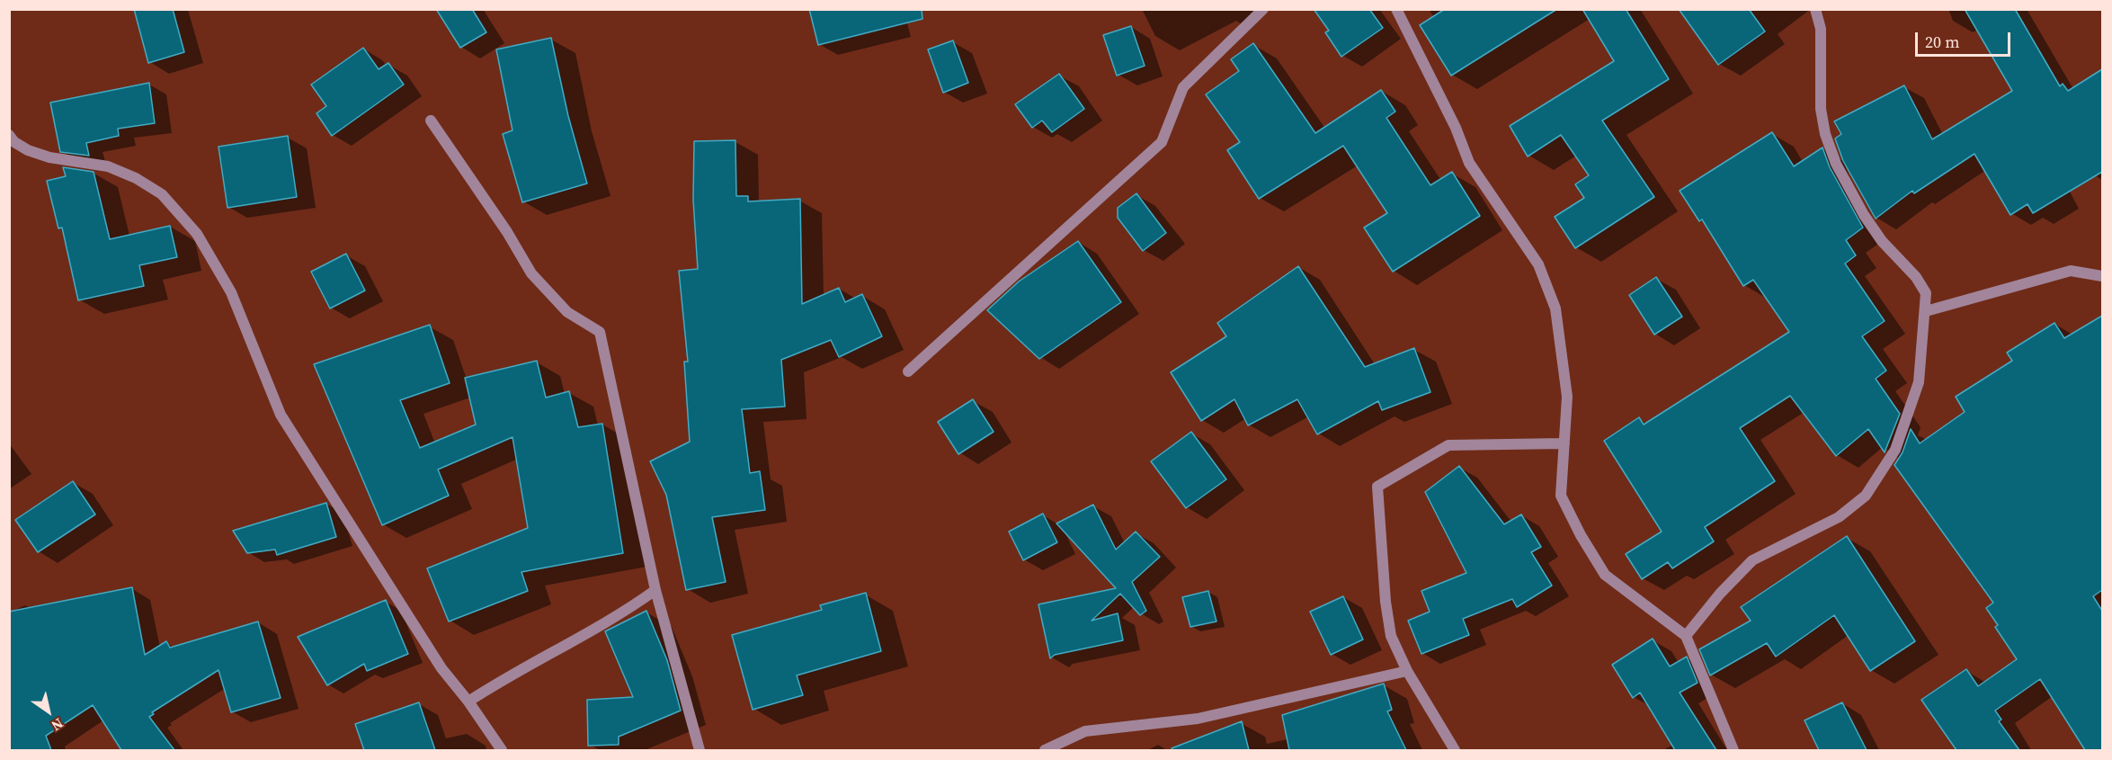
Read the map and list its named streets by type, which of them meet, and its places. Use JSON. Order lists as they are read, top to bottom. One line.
{"scale_bar":"20 m","north":"bottom right"}
